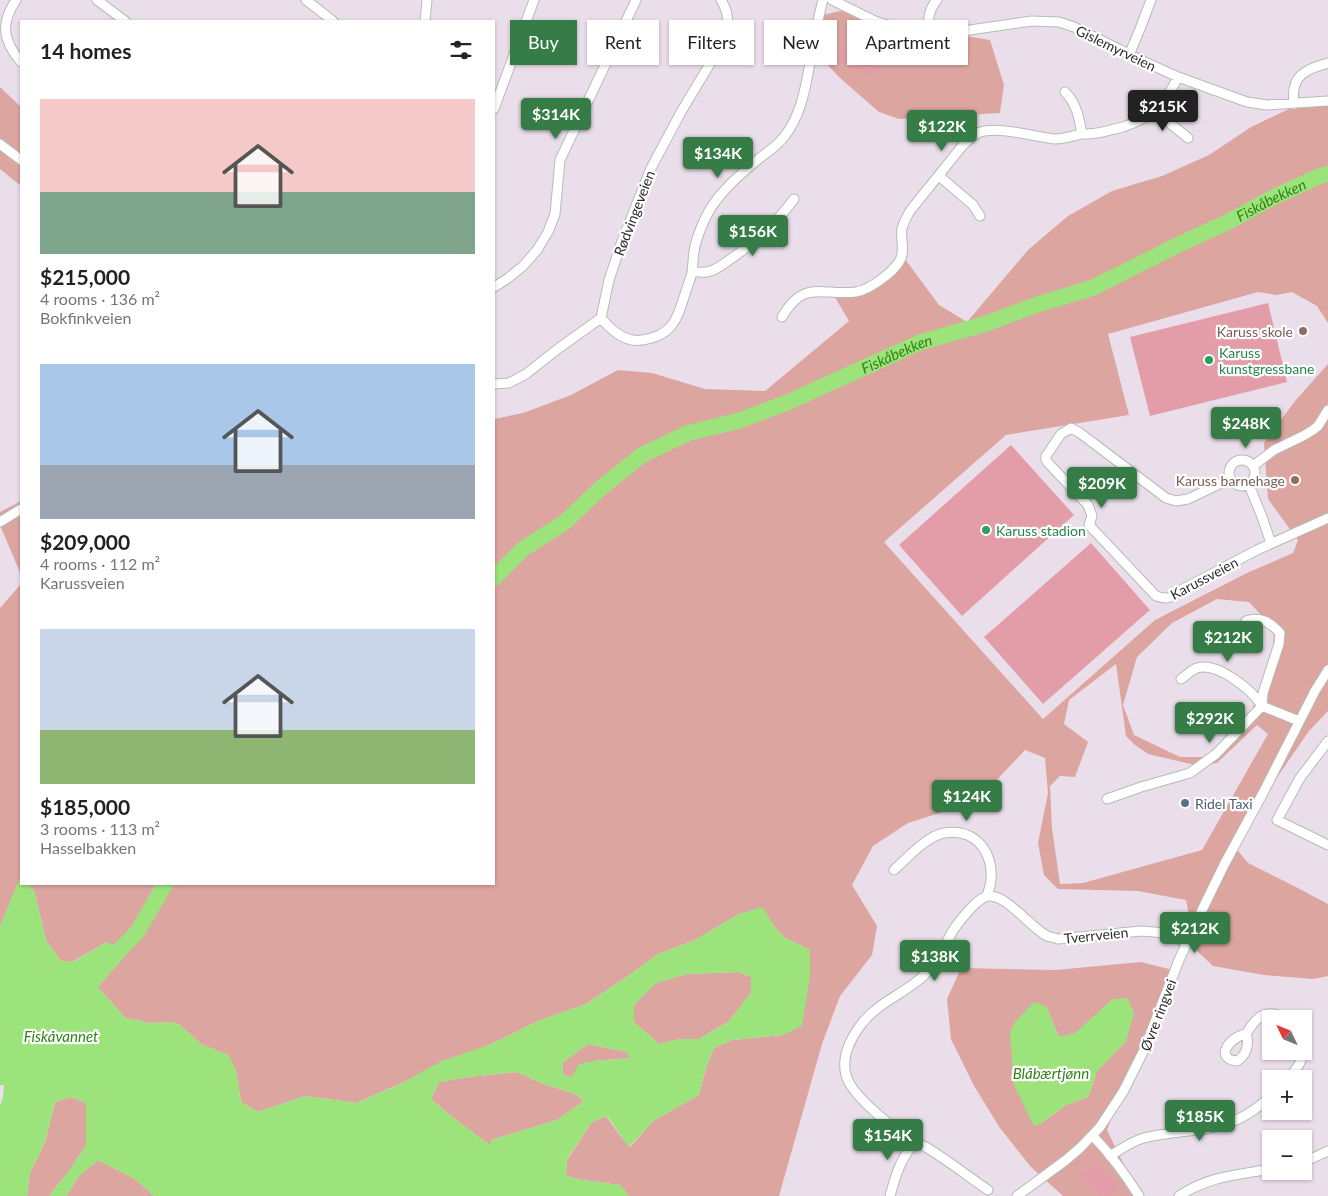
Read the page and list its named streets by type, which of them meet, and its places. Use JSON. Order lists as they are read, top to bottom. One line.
{"streets":{"street":["Gislemyrveien","Rødvingeveien","Karussveien","Tverrveien","Øvre ringvei"]},"crossings":[["Tverrveien","Øvre ringvei"]],"water":["Fiskåbekken","Fiskåvannet","Blåbærtjønn"],"places":["Karuss skole","Karuss kunstgressbane","Karuss barnehage","Karuss stadion","Ridel Taxi"],"north":"top left","page":{"chip":["Buy","Rent","Filters","New","Apartment"],"heading":"14 homes","list":[{"name":"$215,000","note":"4 rooms · 136 m² · Bokfinkveien"},{"name":"$209,000","note":"4 rooms · 112 m² · Karussveien"},{"name":"$185,000","note":"3 rooms · 113 m² · Hasselbakken"}],"price":["$215K","$314K","$122K","$134K","$156K","$248K","$209K","$212K","$292K","$124K","$212K","$138K","$185K","$154K"],"map_buttons":["+","−"]}}
